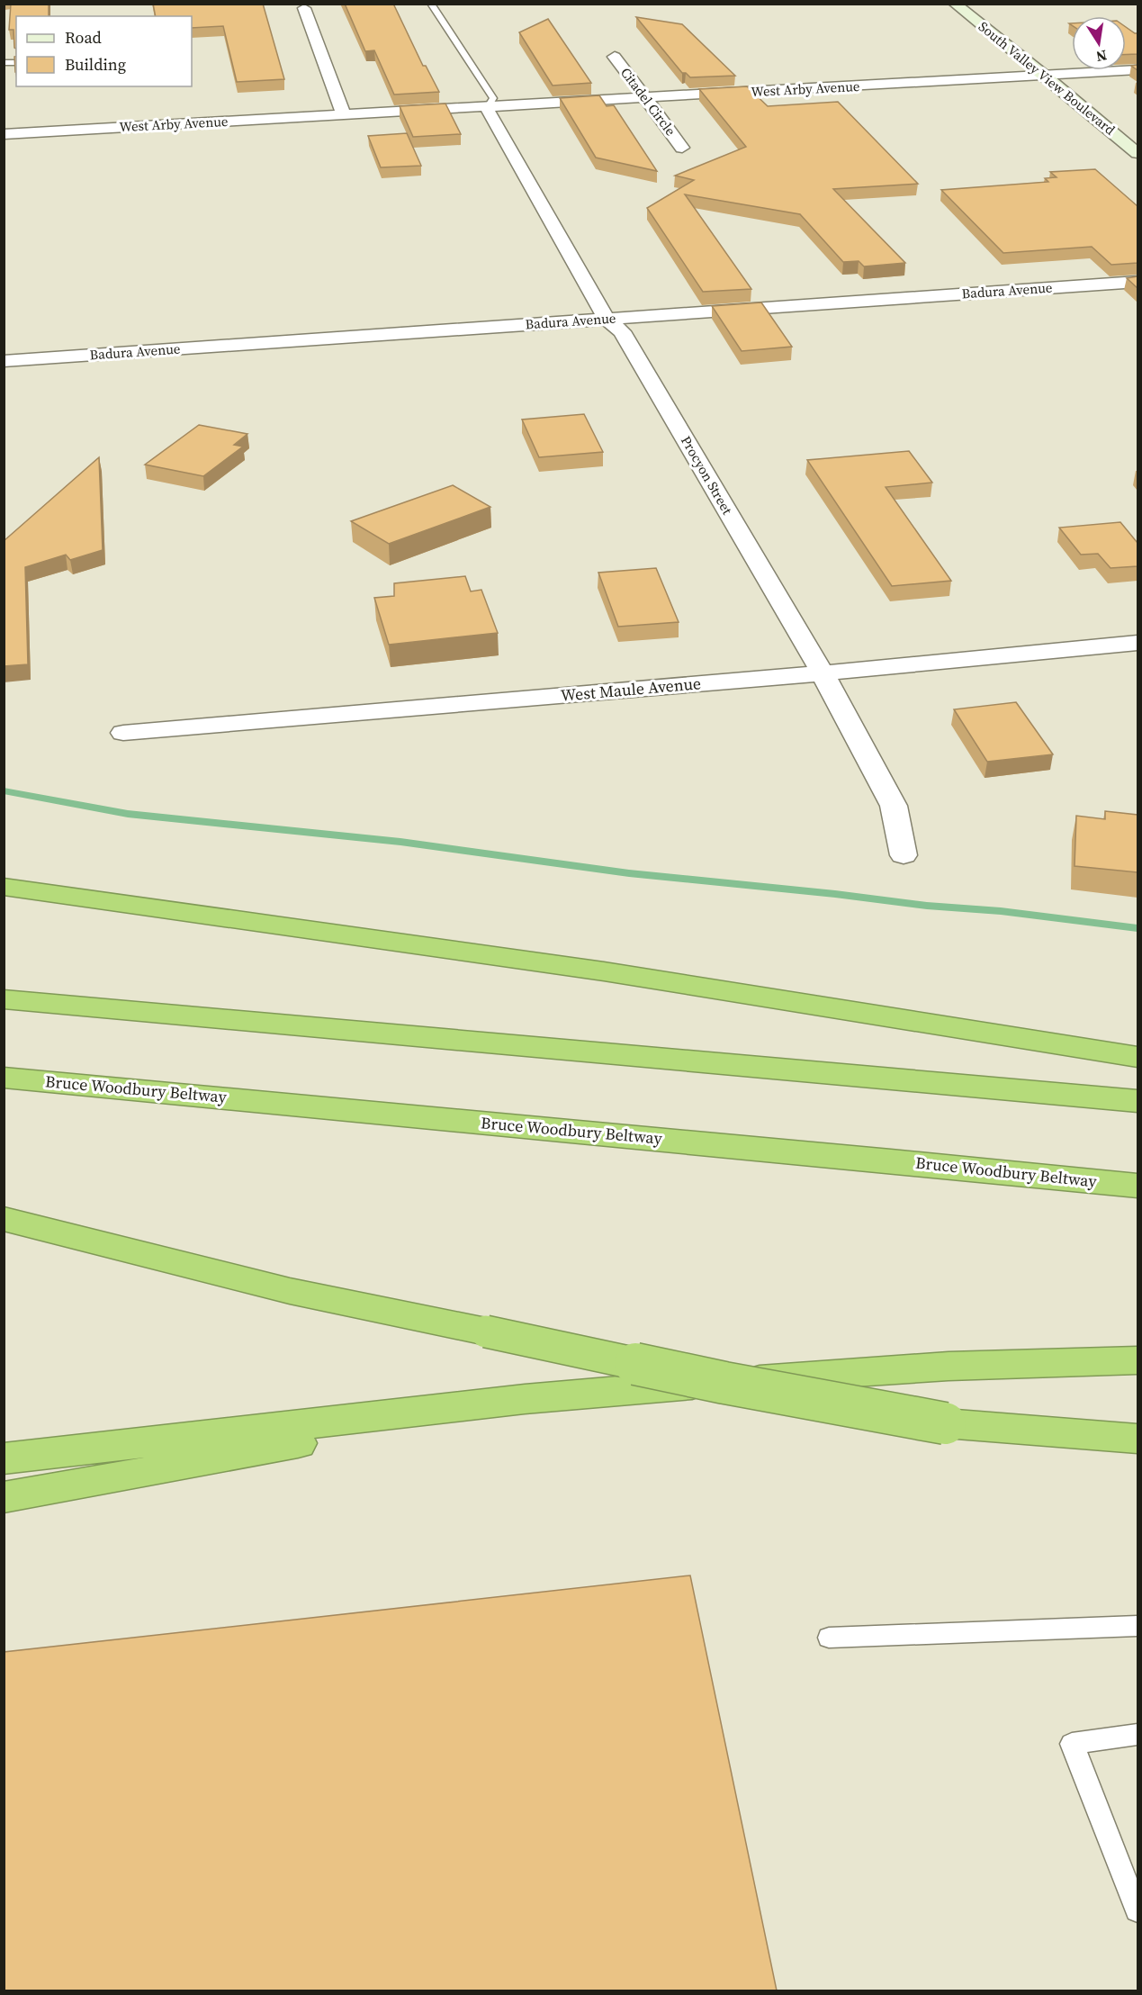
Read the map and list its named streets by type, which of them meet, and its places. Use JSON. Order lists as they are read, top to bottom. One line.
{"streets":{"highway":["Bruce Woodbury Beltway"],"main road":["South Valley View Boulevard"],"street":["West Arby Avenue","Citadel Circle","Badura Avenue","Procyon Street","West Maule Avenue"]},"crossings":[["South Valley View Boulevard","West Arby Avenue"],["West Arby Avenue","Citadel Circle"],["West Arby Avenue","Procyon Street"],["Badura Avenue","Procyon Street"],["Procyon Street","West Maule Avenue"]],"legend":["Road","Building"],"north":"bottom"}
